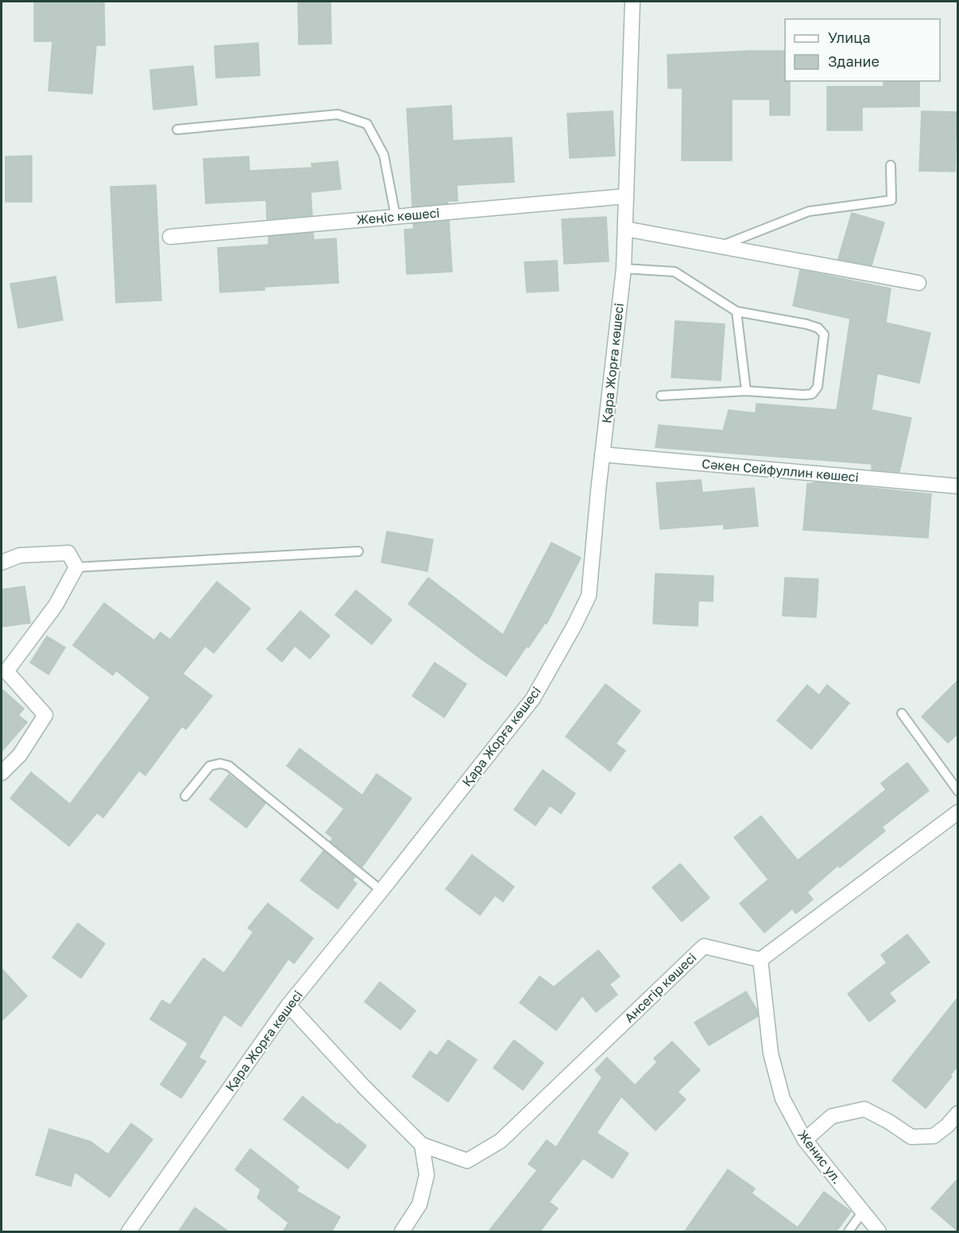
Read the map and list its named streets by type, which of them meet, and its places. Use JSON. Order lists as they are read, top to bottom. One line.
{"streets":{"street":["Жеңіс көшесі","Қара Жорға көшесі","Сәкен Сейфуллин көшесі","Ансегір көшесі","Женис ул."]},"crossings":[["Жеңіс көшесі","Қара Жорға көшесі"],["Қара Жорға көшесі","Сәкен Сейфуллин көшесі"],["Қара Жорға көшесі","Ансегір көшесі"],["Ансегір көшесі","Женис ул."]],"legend":["Улица","Здание"]}
